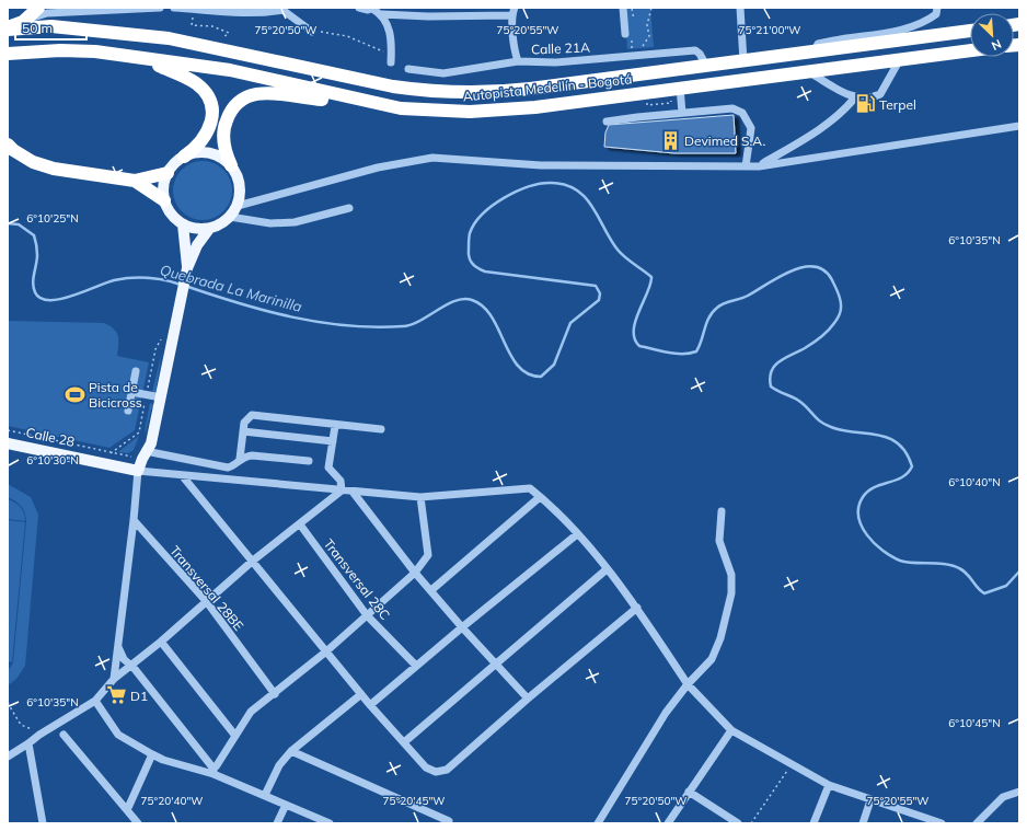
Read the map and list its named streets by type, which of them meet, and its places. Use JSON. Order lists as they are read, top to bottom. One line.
{"streets":{"highway":["Autopista Medellín - Bogotá"],"main road":["Calle 28"],"street":["Calle 21A","Transversal 28C","Transversal 28BE"]},"crossings":[["Calle 21A","Autopista Medellín - Bogotá"]],"water":["Quebrada La Marinilla"],"places":{"fuel station":["Terpel"],"building":["Devimed S.A."],"sports":["Pista de Bicicross"],"supermarket":["D1"]},"scale_bar":"50 m","north":"bottom right","coordinates":["75°20'50\"W","75°20'55\"W","75°21'00\"W","6°10'25\"N","6°10'35\"N","6°10'30\"N","6°10'40\"N","6°10'45\"N","75°20'40\"W","75°20'45\"W"]}
